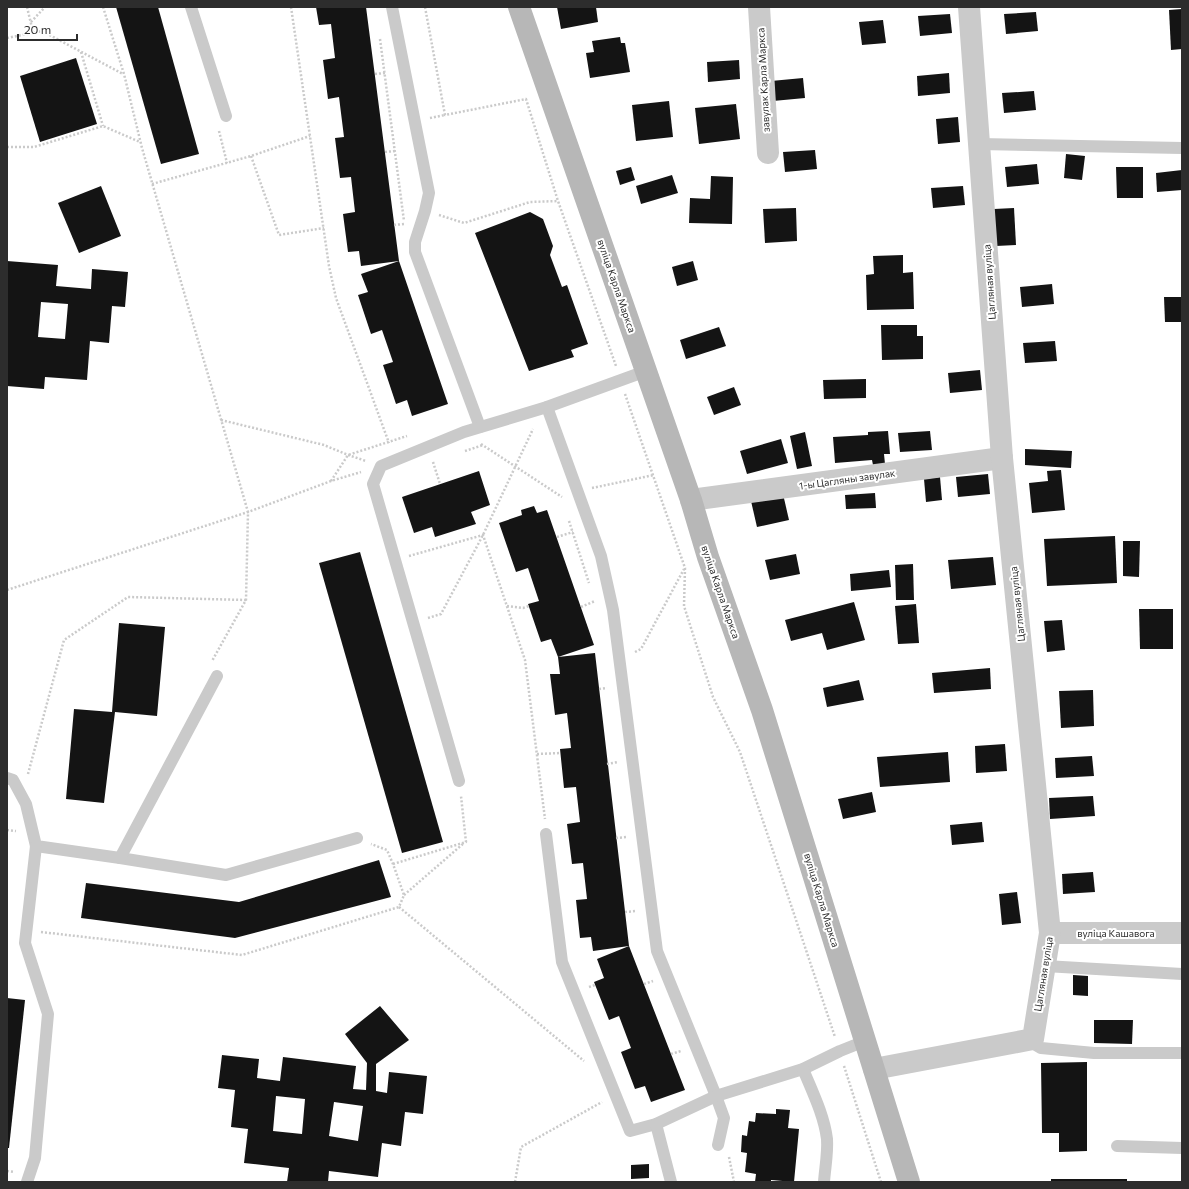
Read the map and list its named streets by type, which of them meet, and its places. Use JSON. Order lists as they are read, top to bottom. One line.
{"streets":{"main road":["вуліца Карла Маркса"],"street":["завулак Карла Маркса","Цагляная вуліца","1-ы Цагляны завулак","вуліца Кашавога"]},"crossings":[["Цагляная вуліца","1-ы Цагляны завулак"],["Цагляная вуліца","вуліца Кашавога"],["вуліца Карла Маркса","1-ы Цагляны завулак"]],"scale_bar":"20 m"}
